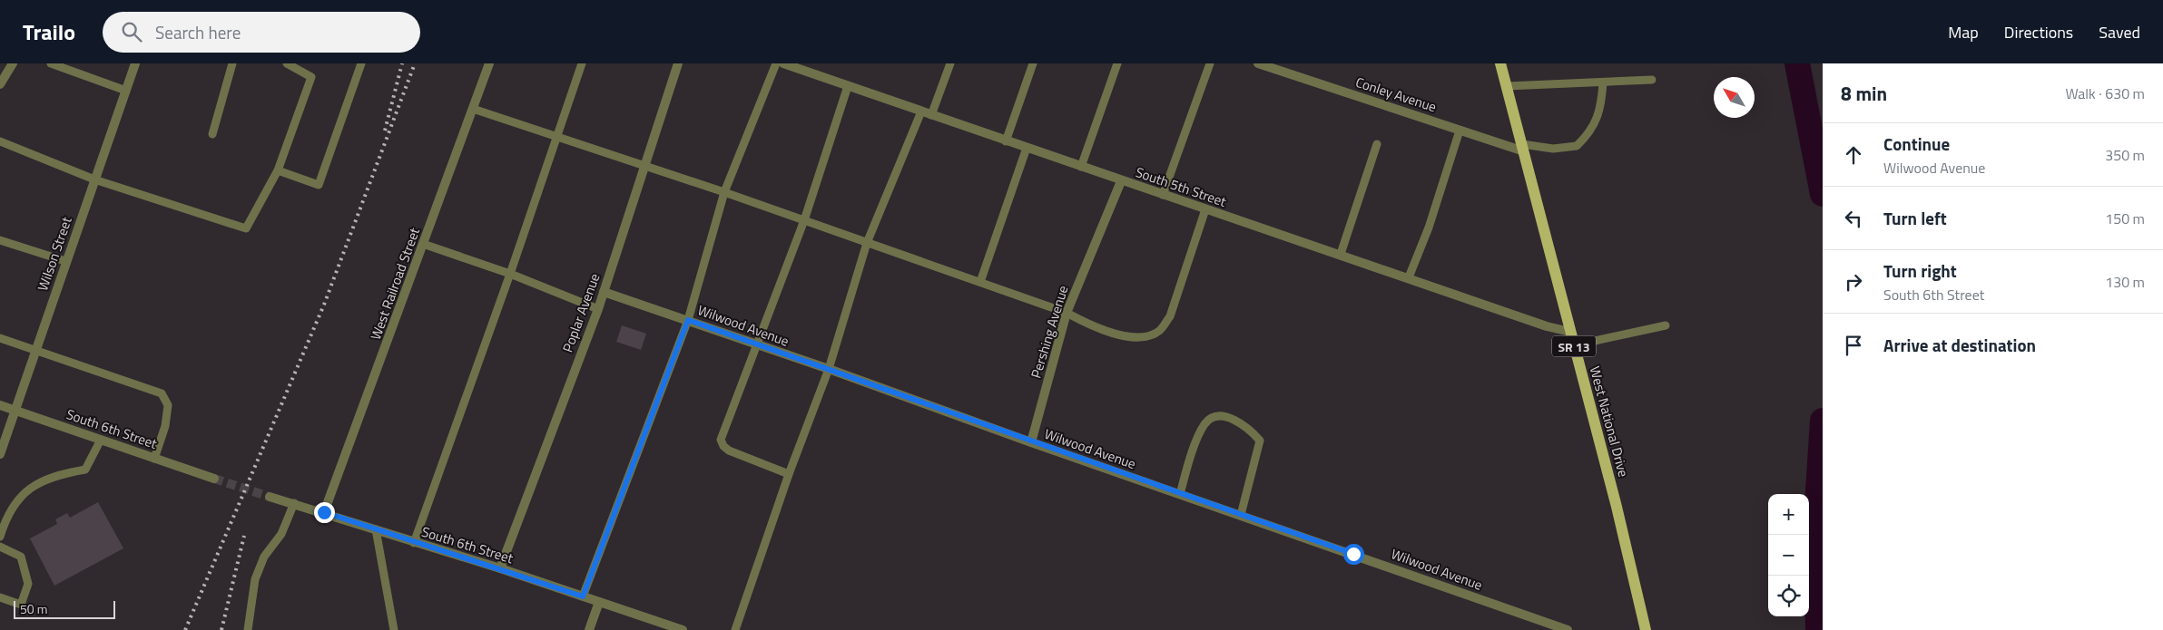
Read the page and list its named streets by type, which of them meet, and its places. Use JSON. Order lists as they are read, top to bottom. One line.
{"streets":{"main road":["SR 13","West National Drive"],"street":["Conley Avenue","South 5th Street","Wilson Street","West Railroad Street","Poplar Avenue","Wilwood Avenue","Pershing Avenue","South 6th Street"]},"crossings":[["Conley Avenue","West National Drive"],["South 5th Street","Pershing Avenue"],["South 5th Street","West National Drive"],["Wilson Street","South 6th Street"],["West Railroad Street","South 6th Street"],["Poplar Avenue","Wilwood Avenue"],["Poplar Avenue","South 6th Street"],["Wilwood Avenue","Pershing Avenue"]],"scale_bar":"50 m","north":"top left","page":{"header":"Trailo","search":"Search here","nav":["Map","Directions","Saved"],"heading":["8 min","Walk · 630 m"],"list":[["Continue","Wilwood Avenue","350 m"],["Turn left","150 m"],["Turn right","South 6th Street","130 m"],"Arrive at destination"],"map_buttons":["+","−"],"scale":"50 m"}}
